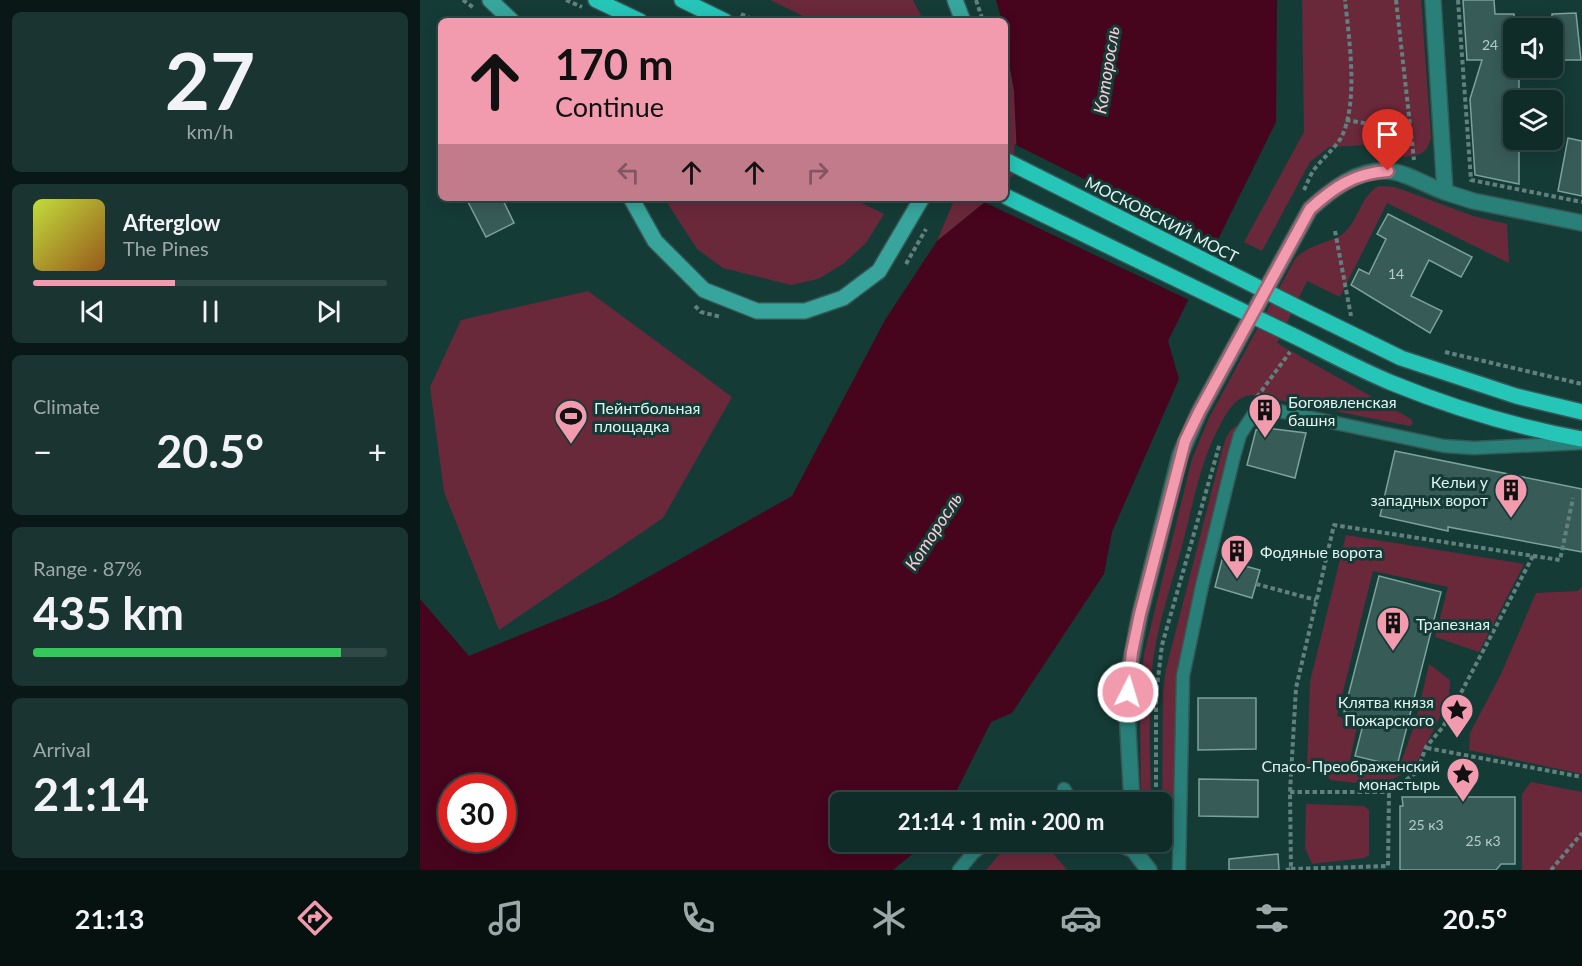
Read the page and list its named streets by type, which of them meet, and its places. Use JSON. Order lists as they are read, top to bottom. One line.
{"streets":{"main road":["МОСКОВСКИЙ МОСТ"]},"water":["Которосль"],"places":{"building":["Богоявленская башня","Кельи у западных ворот","Фодяные ворота","Трапезная"],"sports":["Пейнтбольная площадка"],"place":["Клятва князя Пожарского","Спасо-Преображенский монастырь"]},"house_numbers":["24","14","25 к3","25 к3"],"page":{"tile":[["27","km/h"],"Climate",["Range · 87%","435 km"],["Arrival","21:14"]],"turn":["170 m","Continue"],"song":["Afterglow","The Pines"],"heat":["−","20.5°","+"],"limit":"30","trip":"21:14 · 1 min · 200 m","tabs":["21:13","20.5°"]}}
